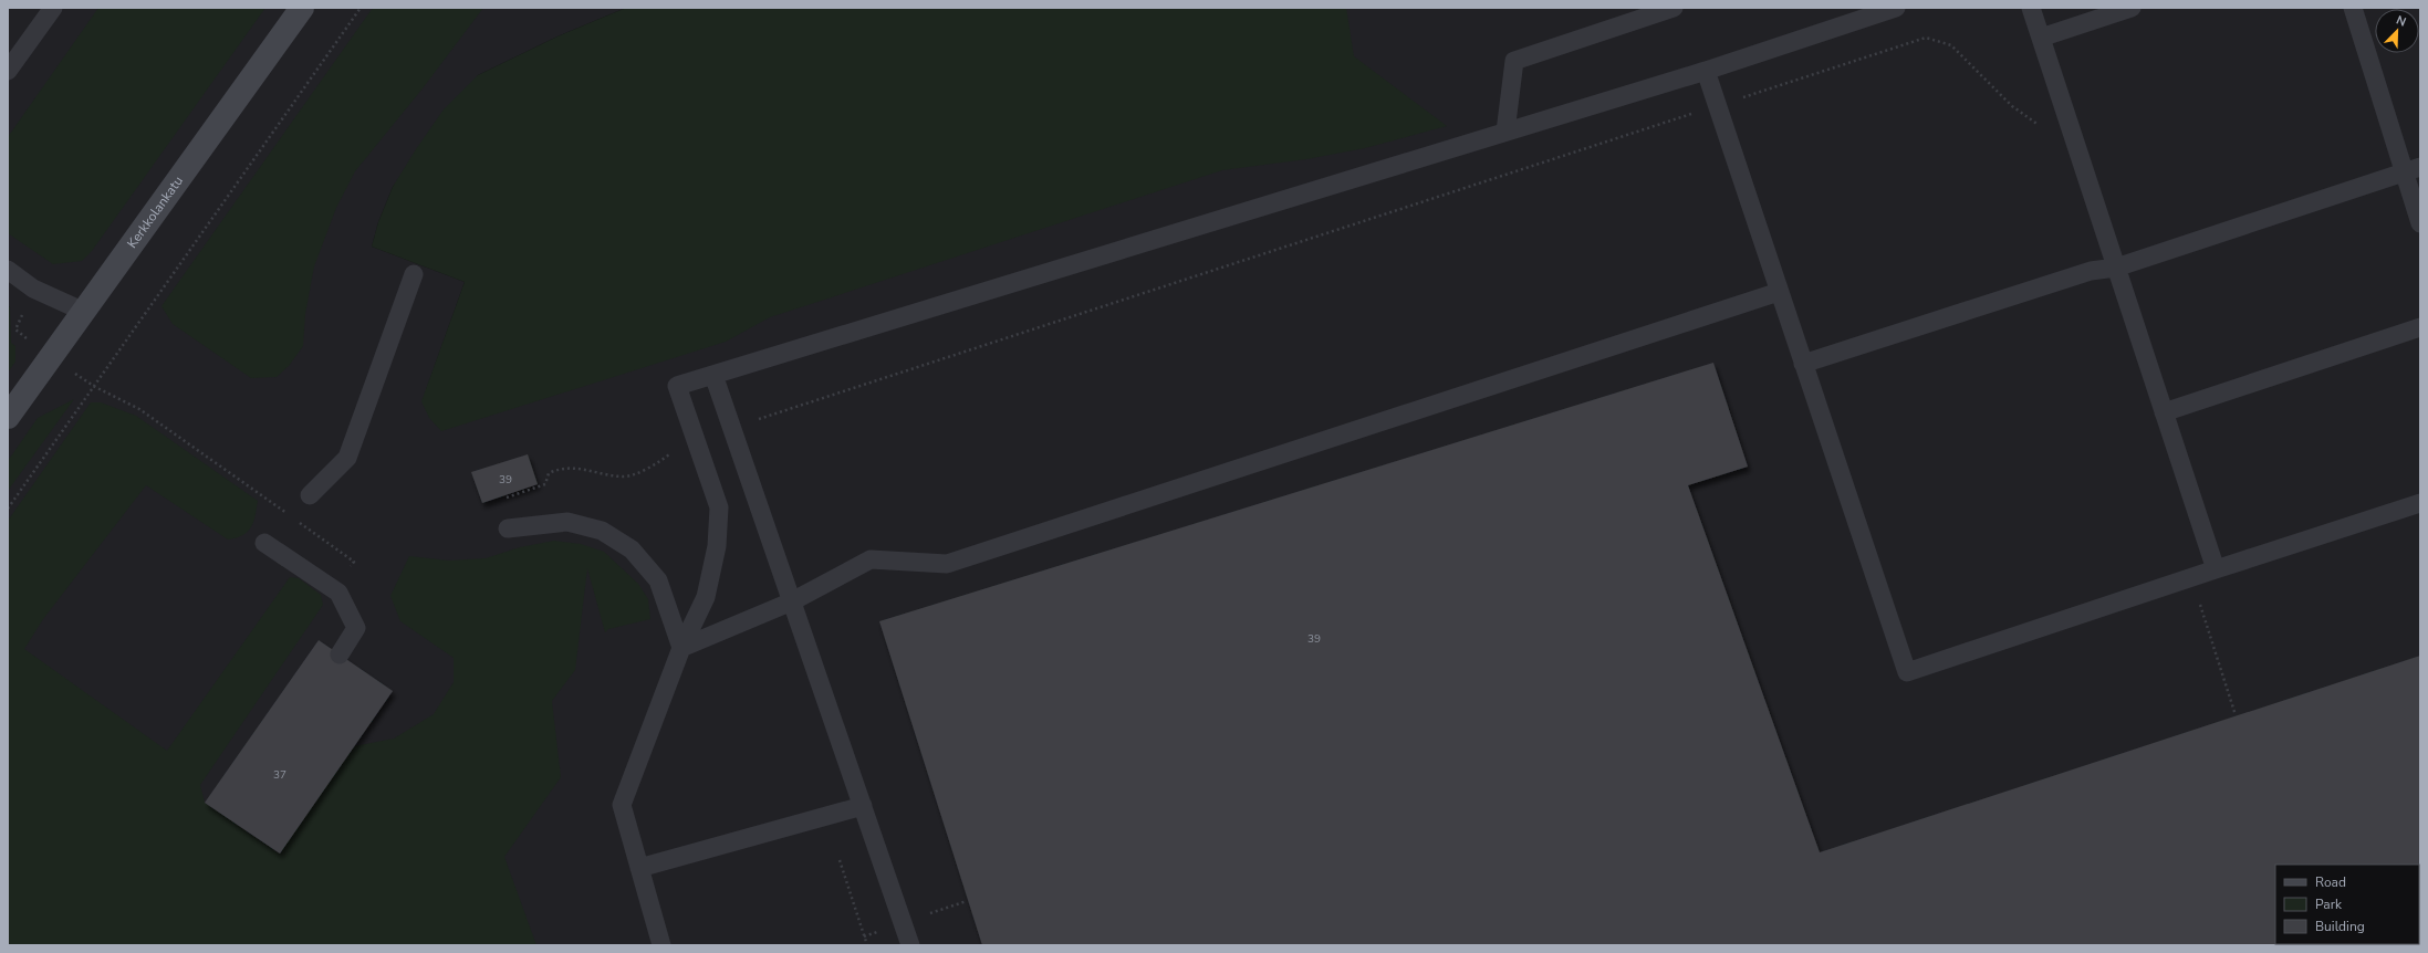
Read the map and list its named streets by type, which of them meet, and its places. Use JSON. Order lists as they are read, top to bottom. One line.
{"streets":{"street":["Kerkkolankatu"]},"house_numbers":["39","39","37"],"legend":["Road","Park","Building"],"north":"top right"}
